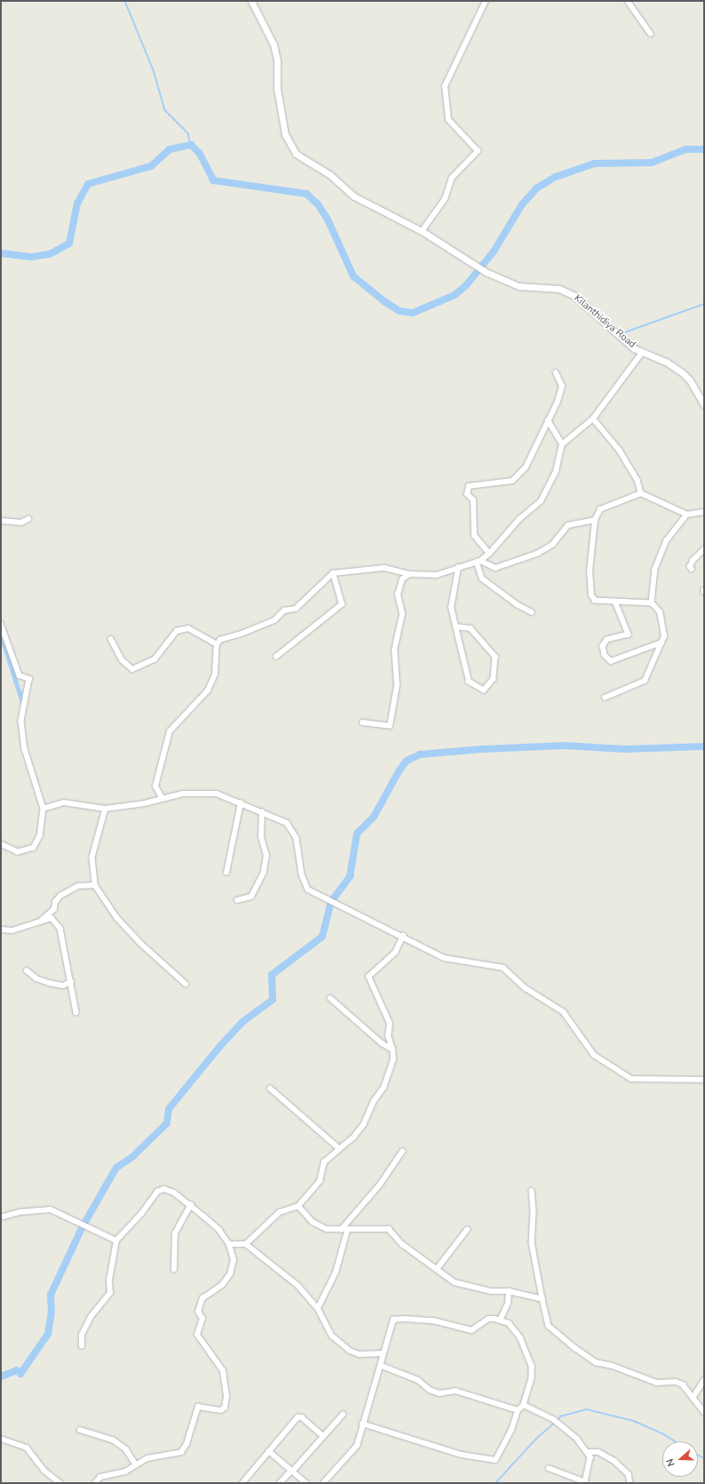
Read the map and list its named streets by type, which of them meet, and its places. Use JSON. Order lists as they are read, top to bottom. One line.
{"streets":{"street":["Kilanthidiya Road"]},"north":"left"}
